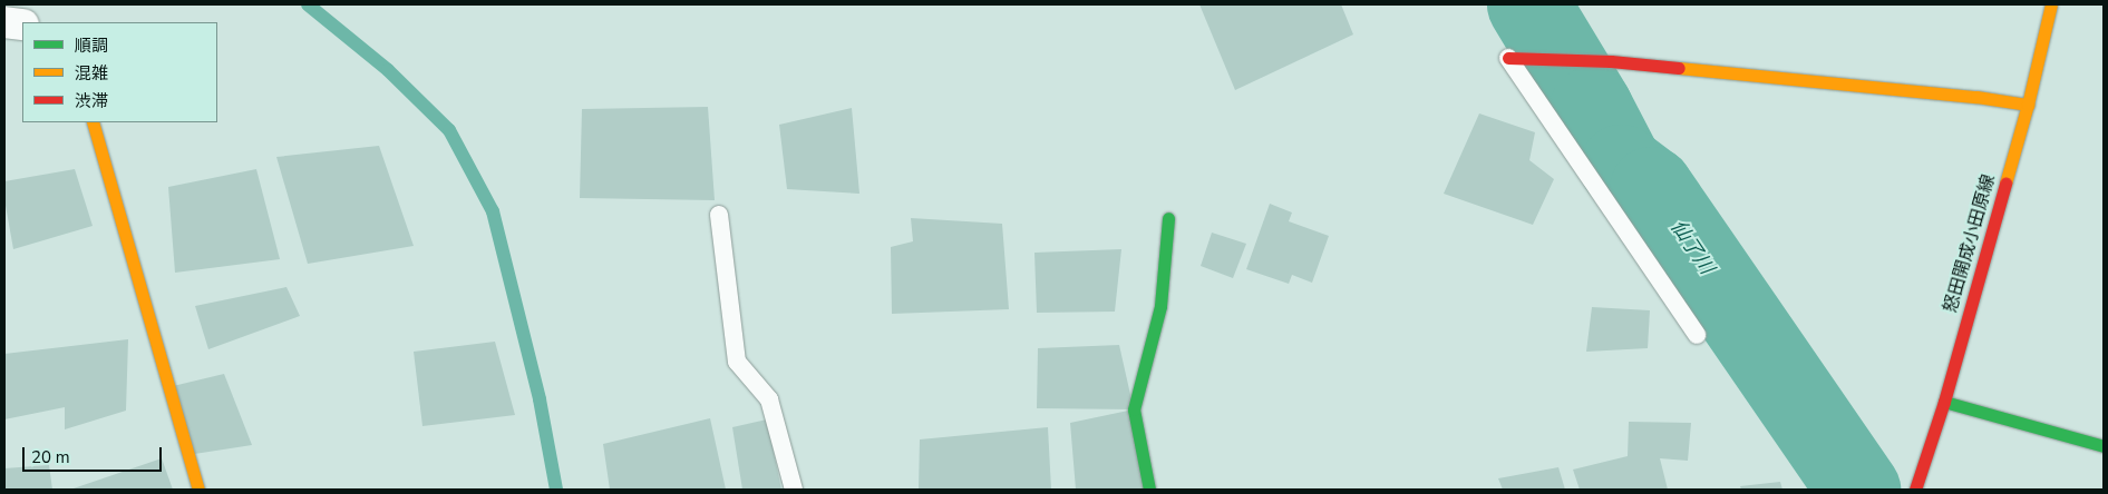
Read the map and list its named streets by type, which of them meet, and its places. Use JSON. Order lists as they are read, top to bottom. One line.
{"streets":{"street":["怒田開成小田原線"]},"water":["仙了川"],"legend":["順調","混雑","渋滞"],"scale_bar":"20 m"}
